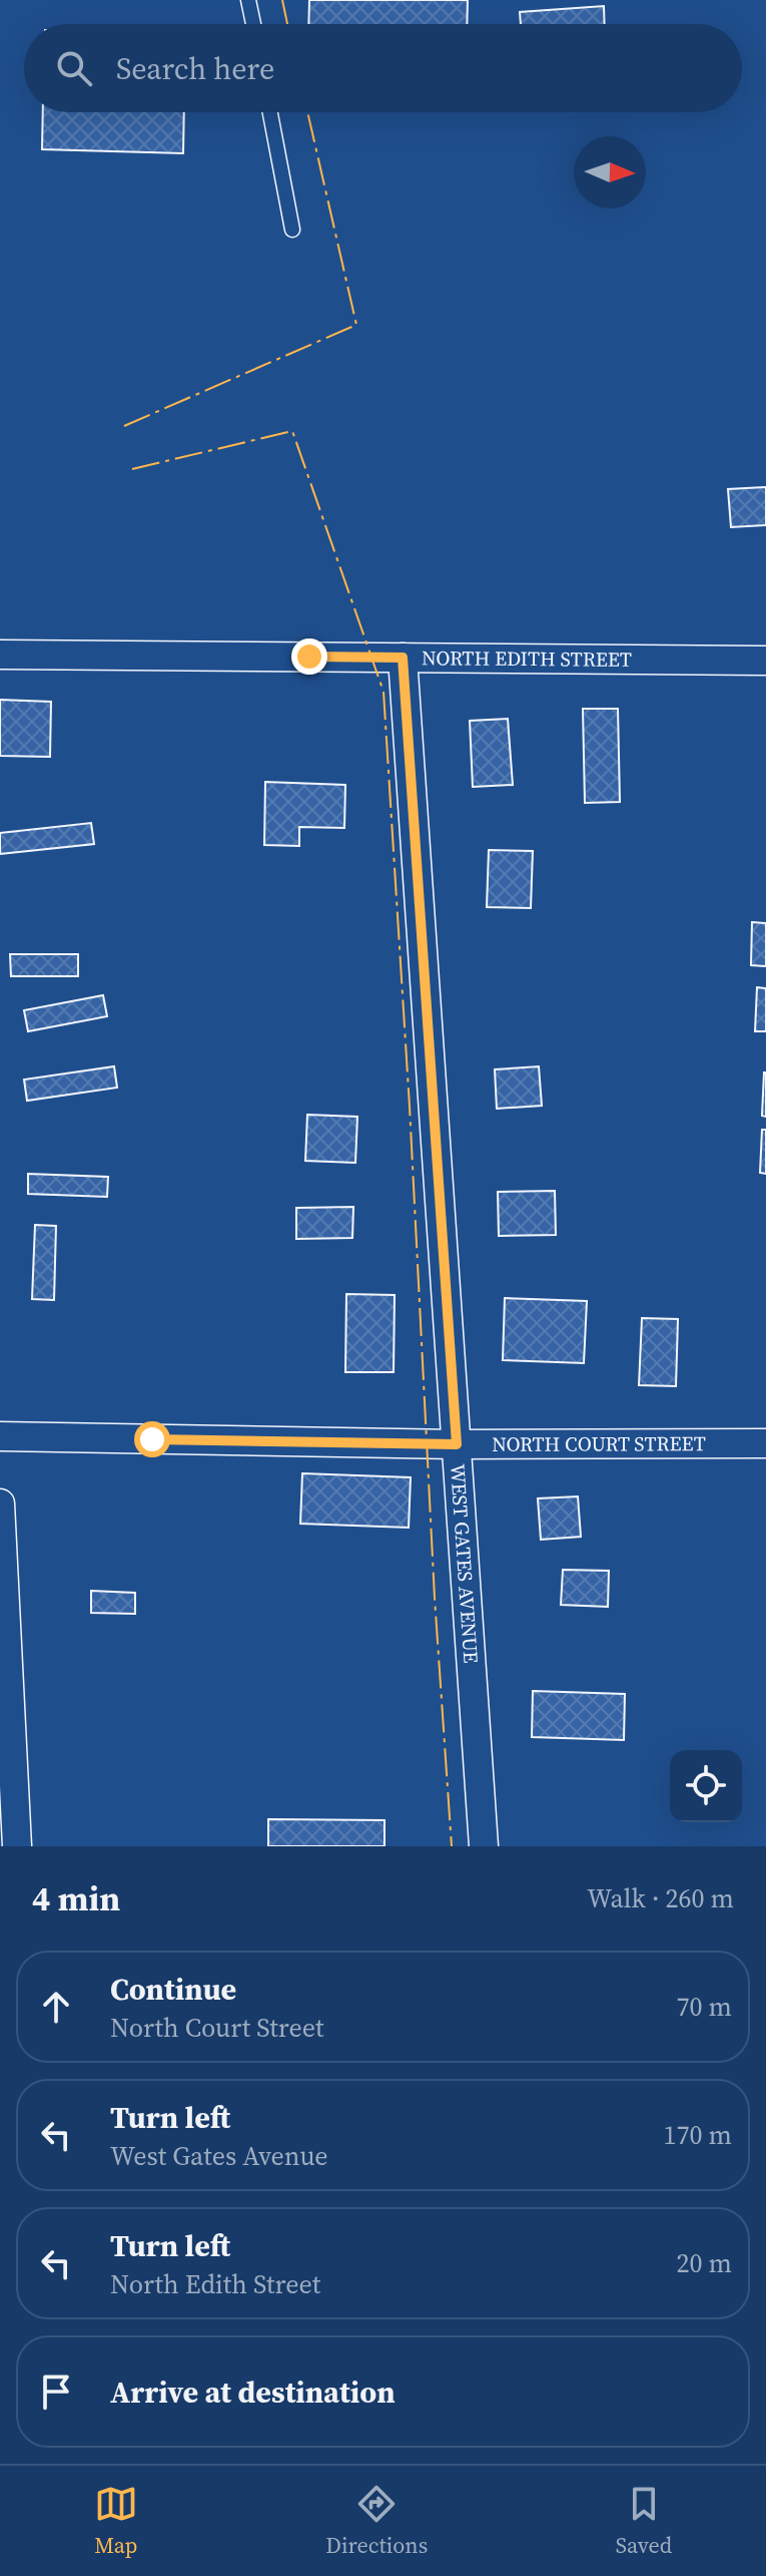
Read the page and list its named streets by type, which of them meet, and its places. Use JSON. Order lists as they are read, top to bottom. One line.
{"streets":{"street":["NORTH EDITH STREET","NORTH COURT STREET","WEST GATES AVENUE"]},"crossings":[["NORTH EDITH STREET","WEST GATES AVENUE"],["NORTH COURT STREET","WEST GATES AVENUE"]],"north":"right","page":{"search":"Search here","heading":["4 min","Walk · 260 m"],"list":[["Continue","North Court Street","70 m"],["Turn left","West Gates Avenue","170 m"],["Turn left","North Edith Street","20 m"],"Arrive at destination"],"nav":["Map","Directions","Saved"]}}
